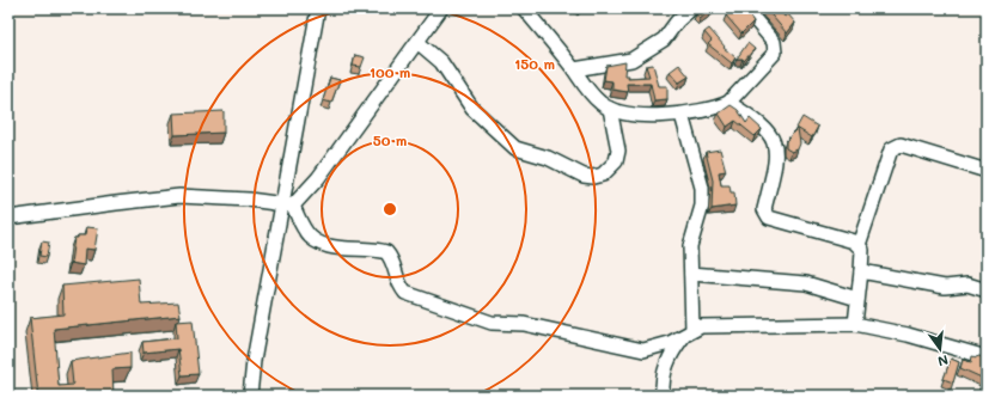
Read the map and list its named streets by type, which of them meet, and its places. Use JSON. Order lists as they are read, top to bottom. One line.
{"north":"bottom","rings":["150 m","100 m","50 m"]}
